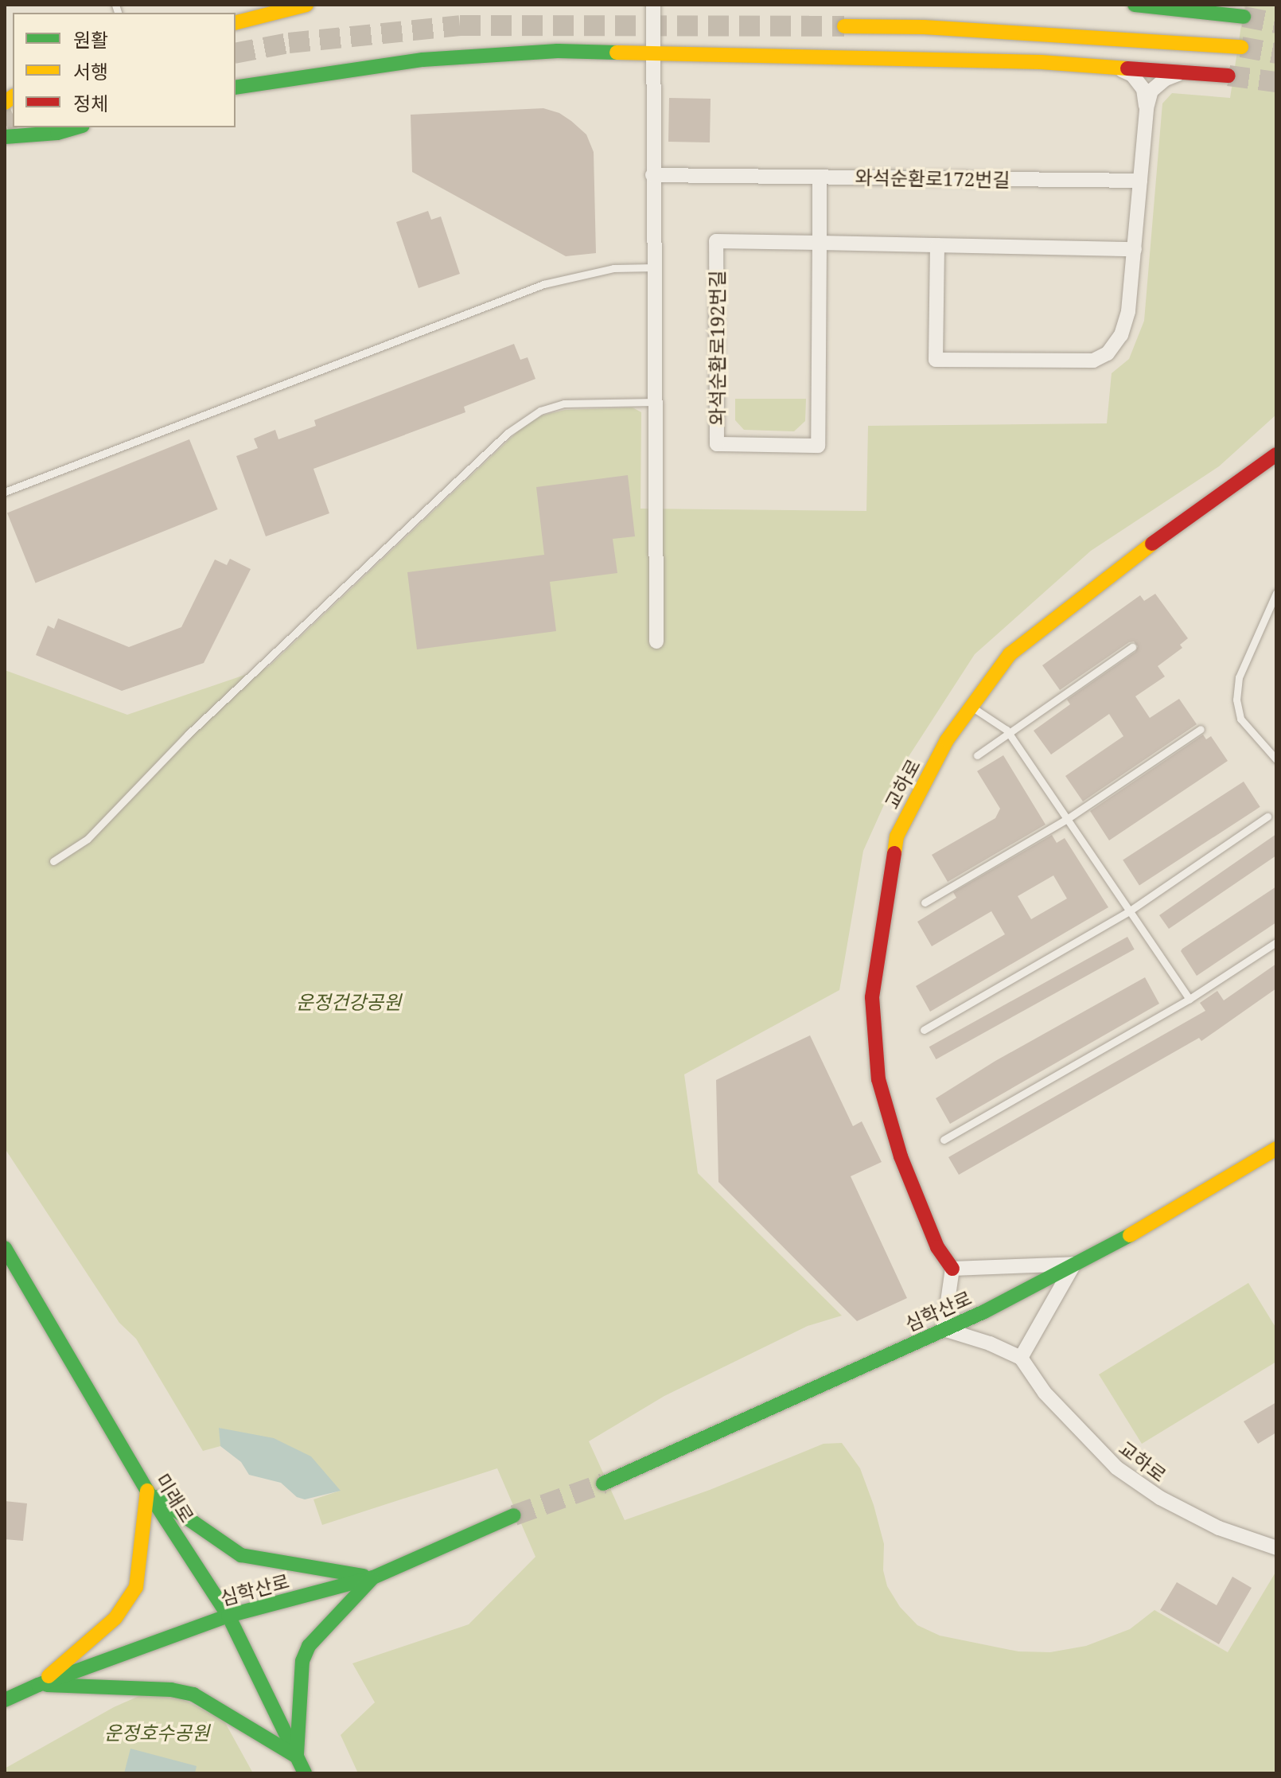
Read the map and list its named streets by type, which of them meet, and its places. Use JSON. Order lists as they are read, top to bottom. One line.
{"streets":{"street":["와석순환로172번길","와석순환로192번길","교하로","심학산로","미래로"]},"crossings":[["와석순환로172번길","와석순환로192번길"],["심학산로","미래로"]],"parks":["운정건강공원","운정호수공원"],"legend":["원활","서행","정체"]}
